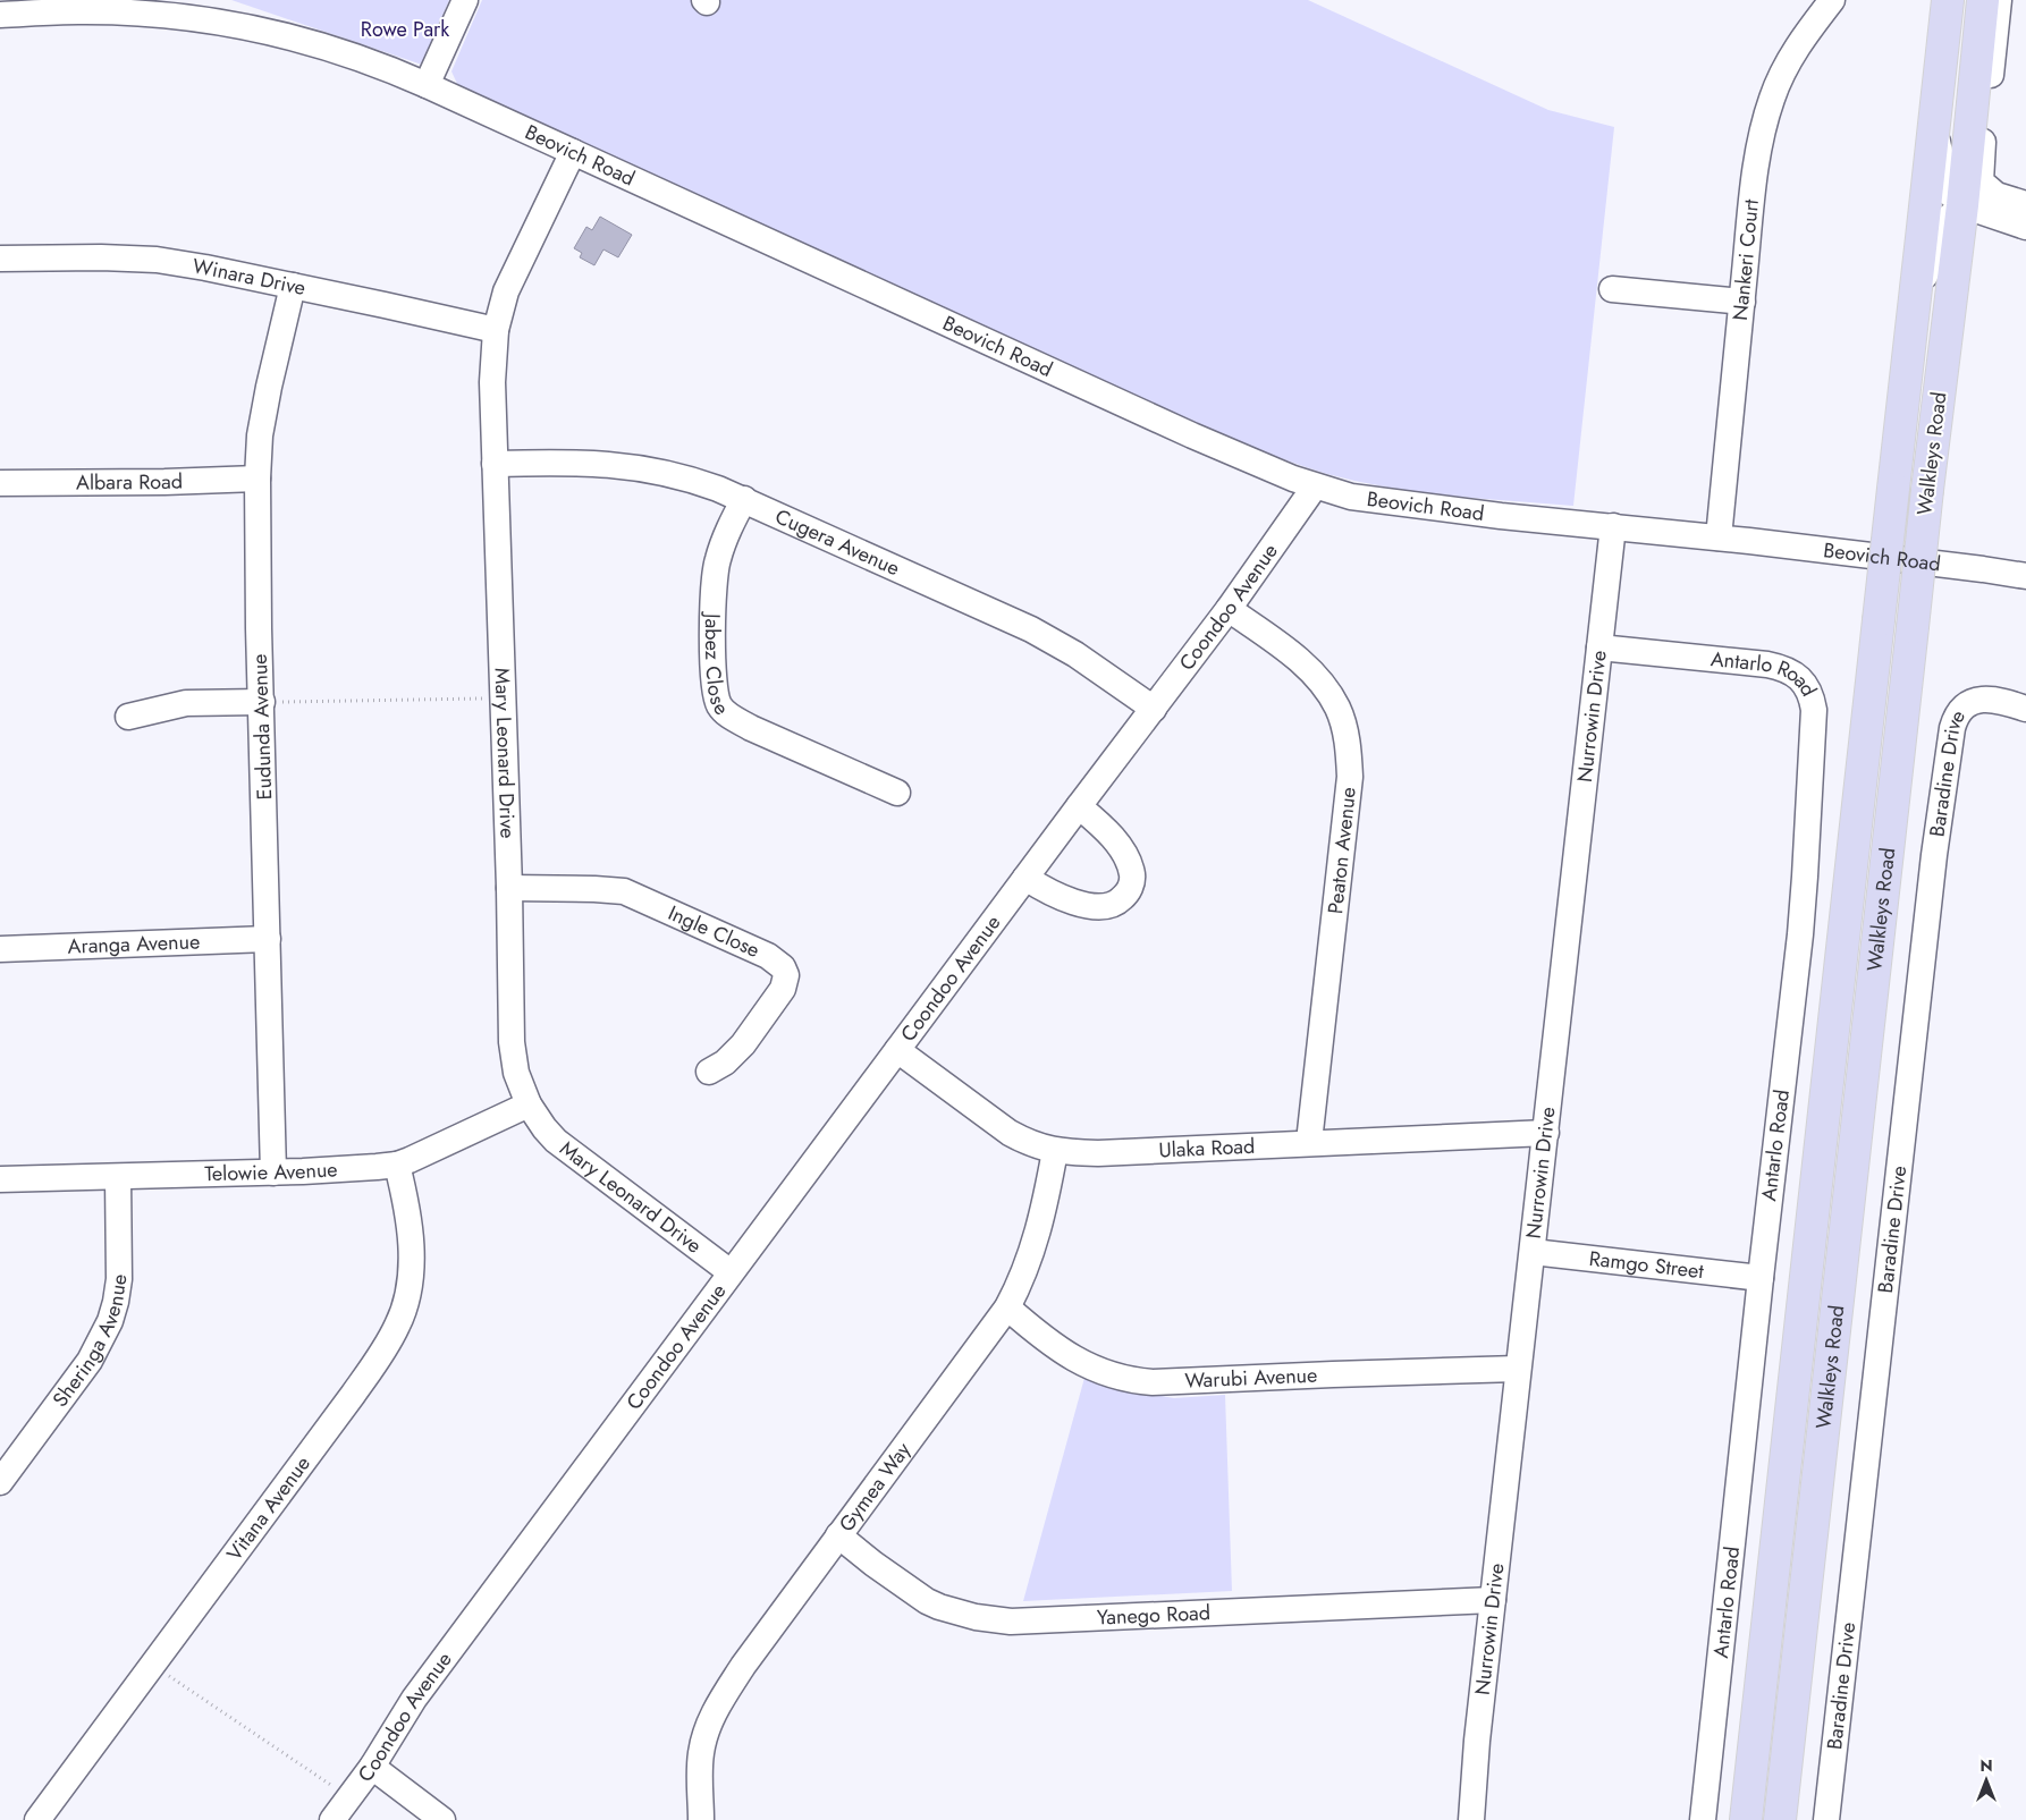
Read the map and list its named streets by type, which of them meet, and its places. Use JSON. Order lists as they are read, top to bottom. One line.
{"streets":{"main road":["Walkleys Road"],"street":["Beovich Road","Nankeri Court","Winara Drive","Albara Road","Cugera Avenue","Coondoo Avenue","Jabez Close","Antarlo Road","Nurrowin Drive","Eudunda Avenue","Mary Leonard Drive","Baradine Drive","Peaton Avenue","Ingle Close","Aranga Avenue","Ulaka Road","Telowie Avenue","Ramgo Street","Sheringa Avenue","Warubi Avenue","Gymea Way","Vitana Avenue","Yanego Road"]},"crossings":[["Beovich Road","Nankeri Court"],["Beovich Road","Coondoo Avenue"],["Beovich Road","Nurrowin Drive"],["Beovich Road","Mary Leonard Drive"],["Winara Drive","Eudunda Avenue"],["Winara Drive","Mary Leonard Drive"],["Albara Road","Eudunda Avenue"],["Cugera Avenue","Coondoo Avenue"],["Cugera Avenue","Jabez Close"],["Cugera Avenue","Mary Leonard Drive"],["Coondoo Avenue","Mary Leonard Drive"],["Coondoo Avenue","Peaton Avenue"],["Coondoo Avenue","Ulaka Road"],["Antarlo Road","Nurrowin Drive"],["Antarlo Road","Ramgo Street"],["Nurrowin Drive","Ulaka Road"],["Nurrowin Drive","Ramgo Street"],["Nurrowin Drive","Warubi Avenue"],["Nurrowin Drive","Yanego Road"],["Eudunda Avenue","Aranga Avenue"],["Eudunda Avenue","Telowie Avenue"],["Mary Leonard Drive","Ingle Close"],["Mary Leonard Drive","Telowie Avenue"],["Peaton Avenue","Ulaka Road"],["Ulaka Road","Gymea Way"],["Telowie Avenue","Sheringa Avenue"],["Telowie Avenue","Vitana Avenue"],["Warubi Avenue","Gymea Way"],["Gymea Way","Yanego Road"]],"parks":["Rowe Park"],"north":"top"}
